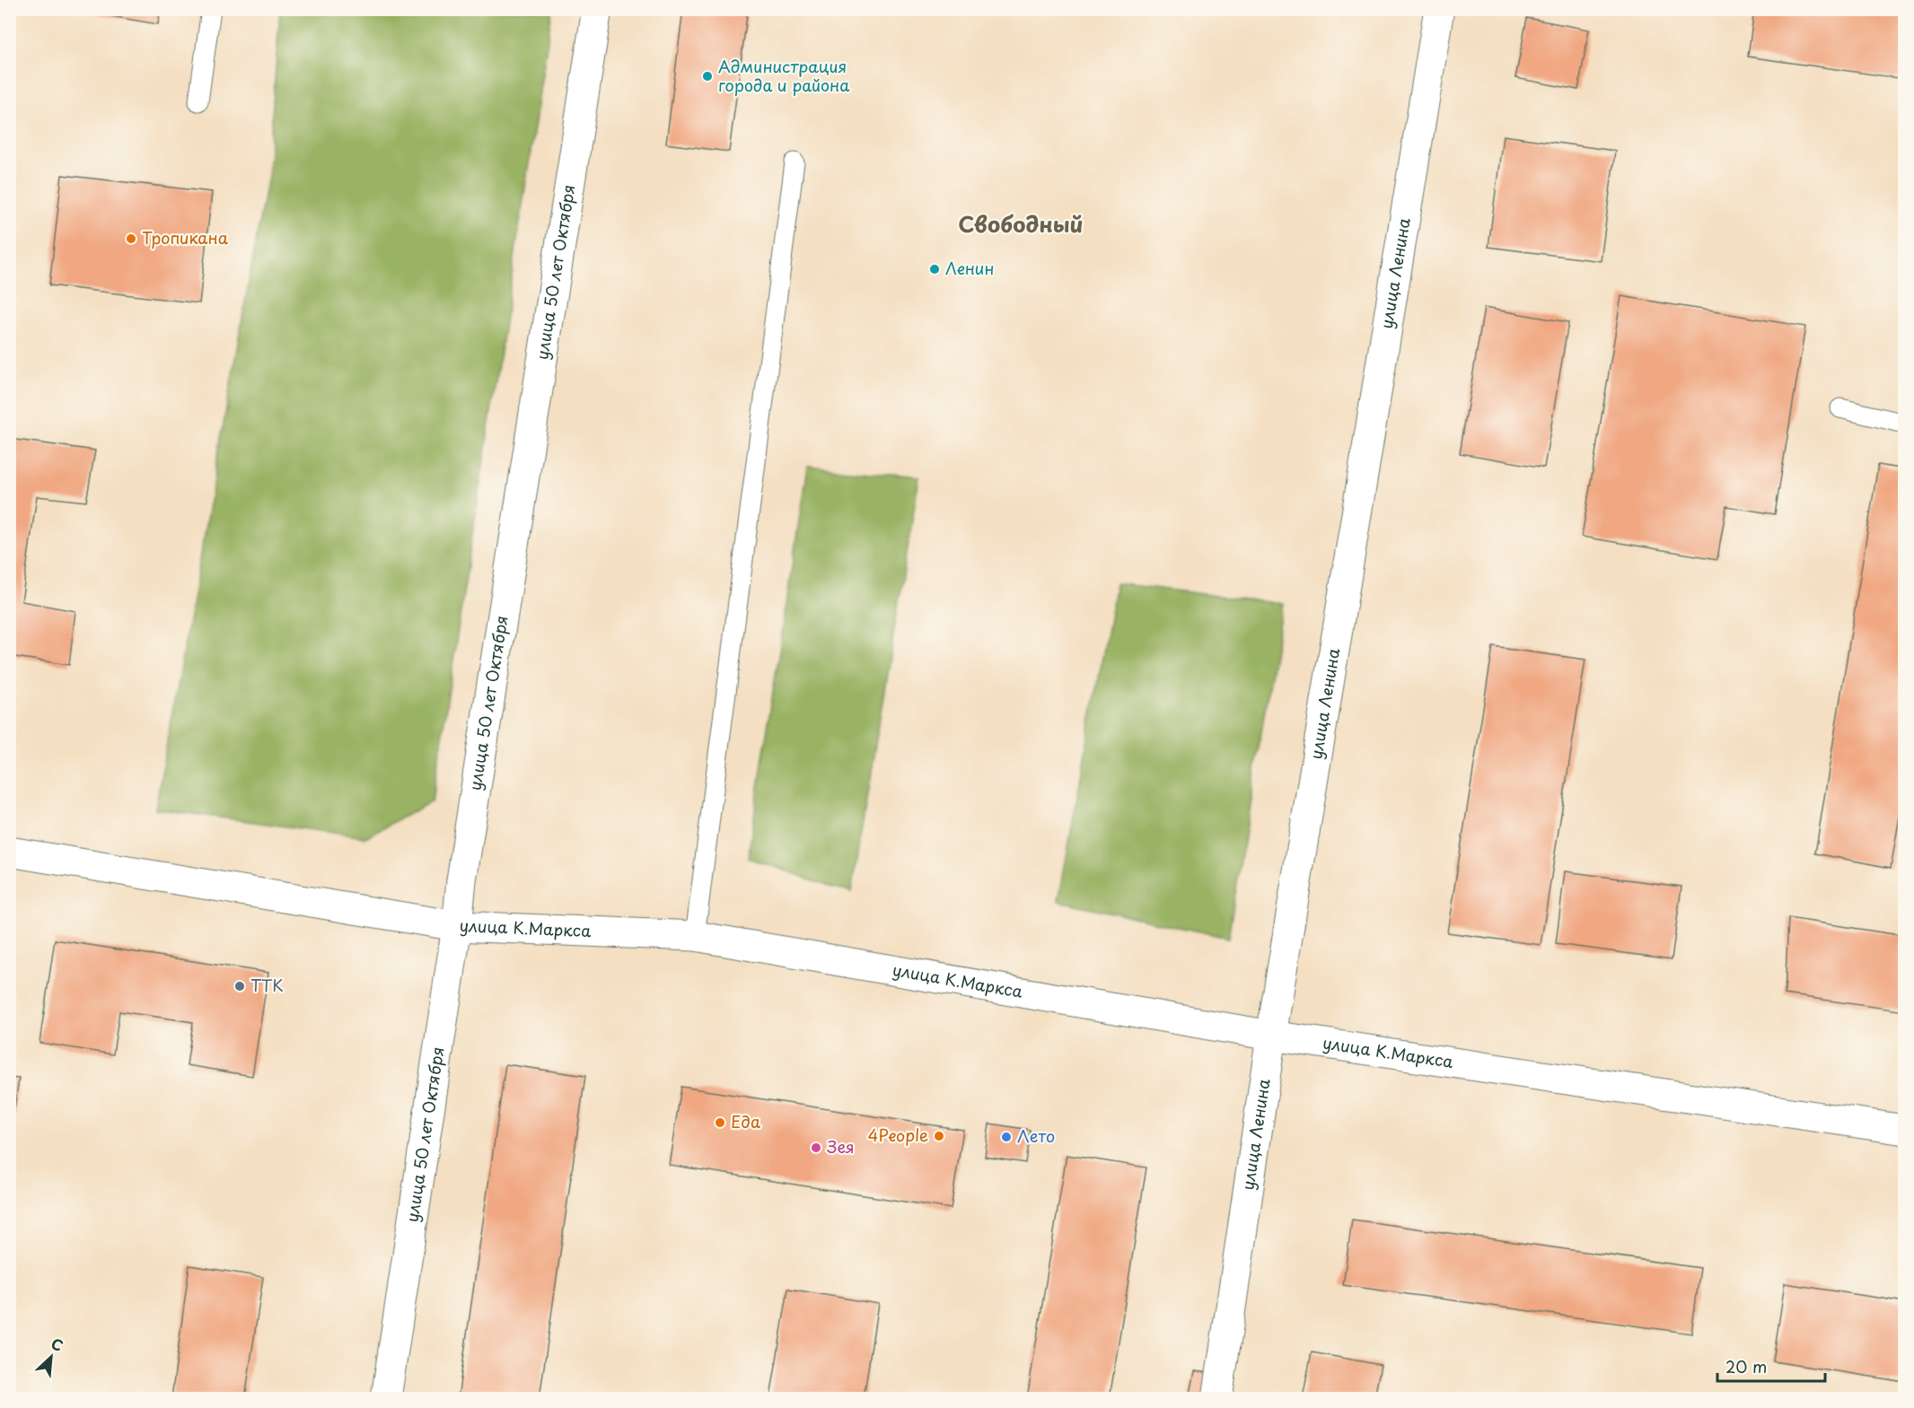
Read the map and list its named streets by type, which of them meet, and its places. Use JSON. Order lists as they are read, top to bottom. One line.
{"streets":{"street":["улица 50 лет Октября","улица Ленина","улица К.Маркса"]},"crossings":[["улица 50 лет Октября","улица К.Маркса"],["улица Ленина","улица К.Маркса"]],"districts":["Свободный"],"places":["Администрация города и района","Тропикана","Ленин","ТТК","Еда","4People","Лето","Зея"],"scale_bar":"20 m","north":"top right"}
